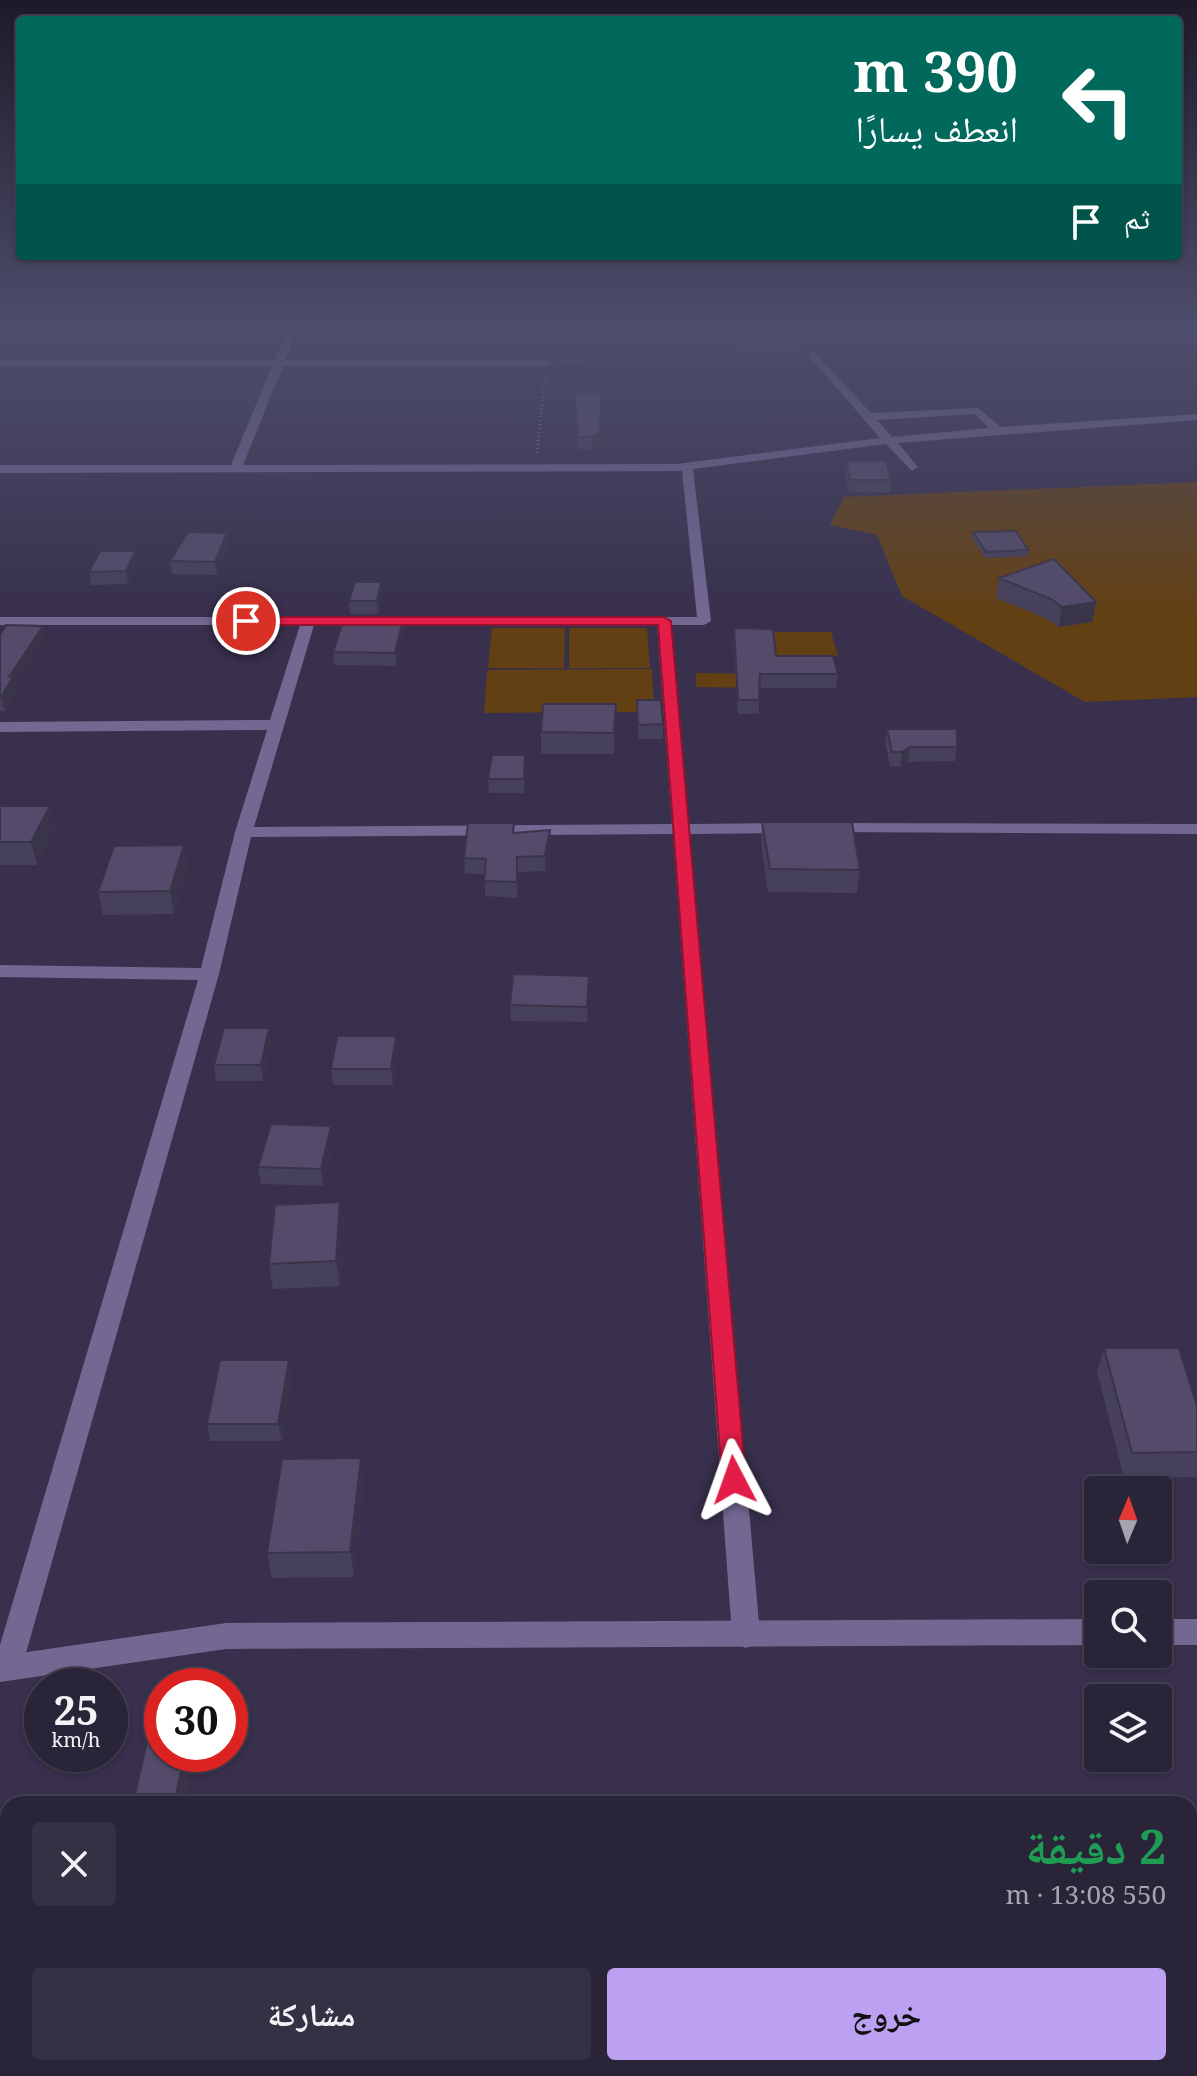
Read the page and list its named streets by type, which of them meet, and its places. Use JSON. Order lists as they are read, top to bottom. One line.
{"north":"top","page":{"turn":["390 m","انعطف يسارًا"],"then":"ثم","speed":"25 km/h","limit":"30","heading":["2 دقيقة","550 m · 13:08"],"buttons":["خروج","مشاركة"]}}
